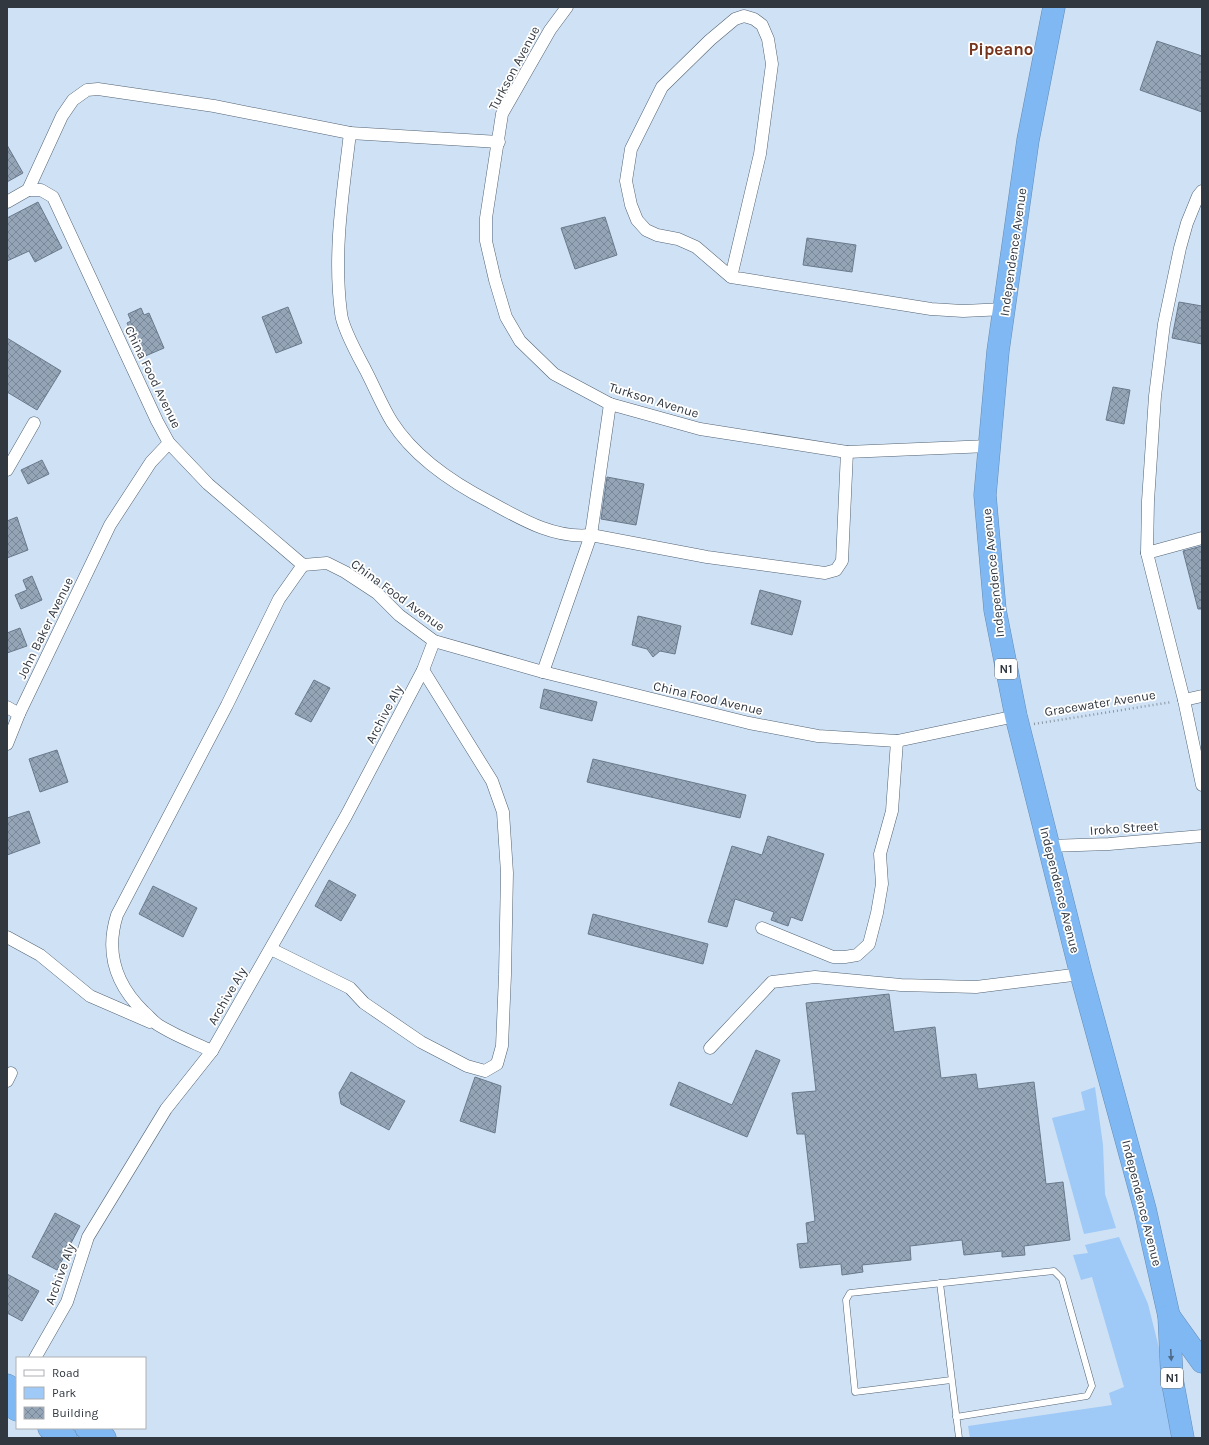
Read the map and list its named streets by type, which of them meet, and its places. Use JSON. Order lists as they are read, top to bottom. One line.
{"streets":{"highway":["Independence Avenue","N1"],"street":["Turkson Avenue","China Food Avenue","John Baker Avenue","Archive Aly","Iroko Street"],"path":["Gracewater Avenue"]},"crossings":[["Turkson Avenue","Independence Avenue"],["Independence Avenue","China Food Avenue"],["Independence Avenue","Gracewater Avenue"],["Independence Avenue","Iroko Street"],["China Food Avenue","John Baker Avenue"],["China Food Avenue","Gracewater Avenue"],["China Food Avenue","Archive Aly"]],"districts":["Pipeano"],"legend":["Road","Park","Building"]}
